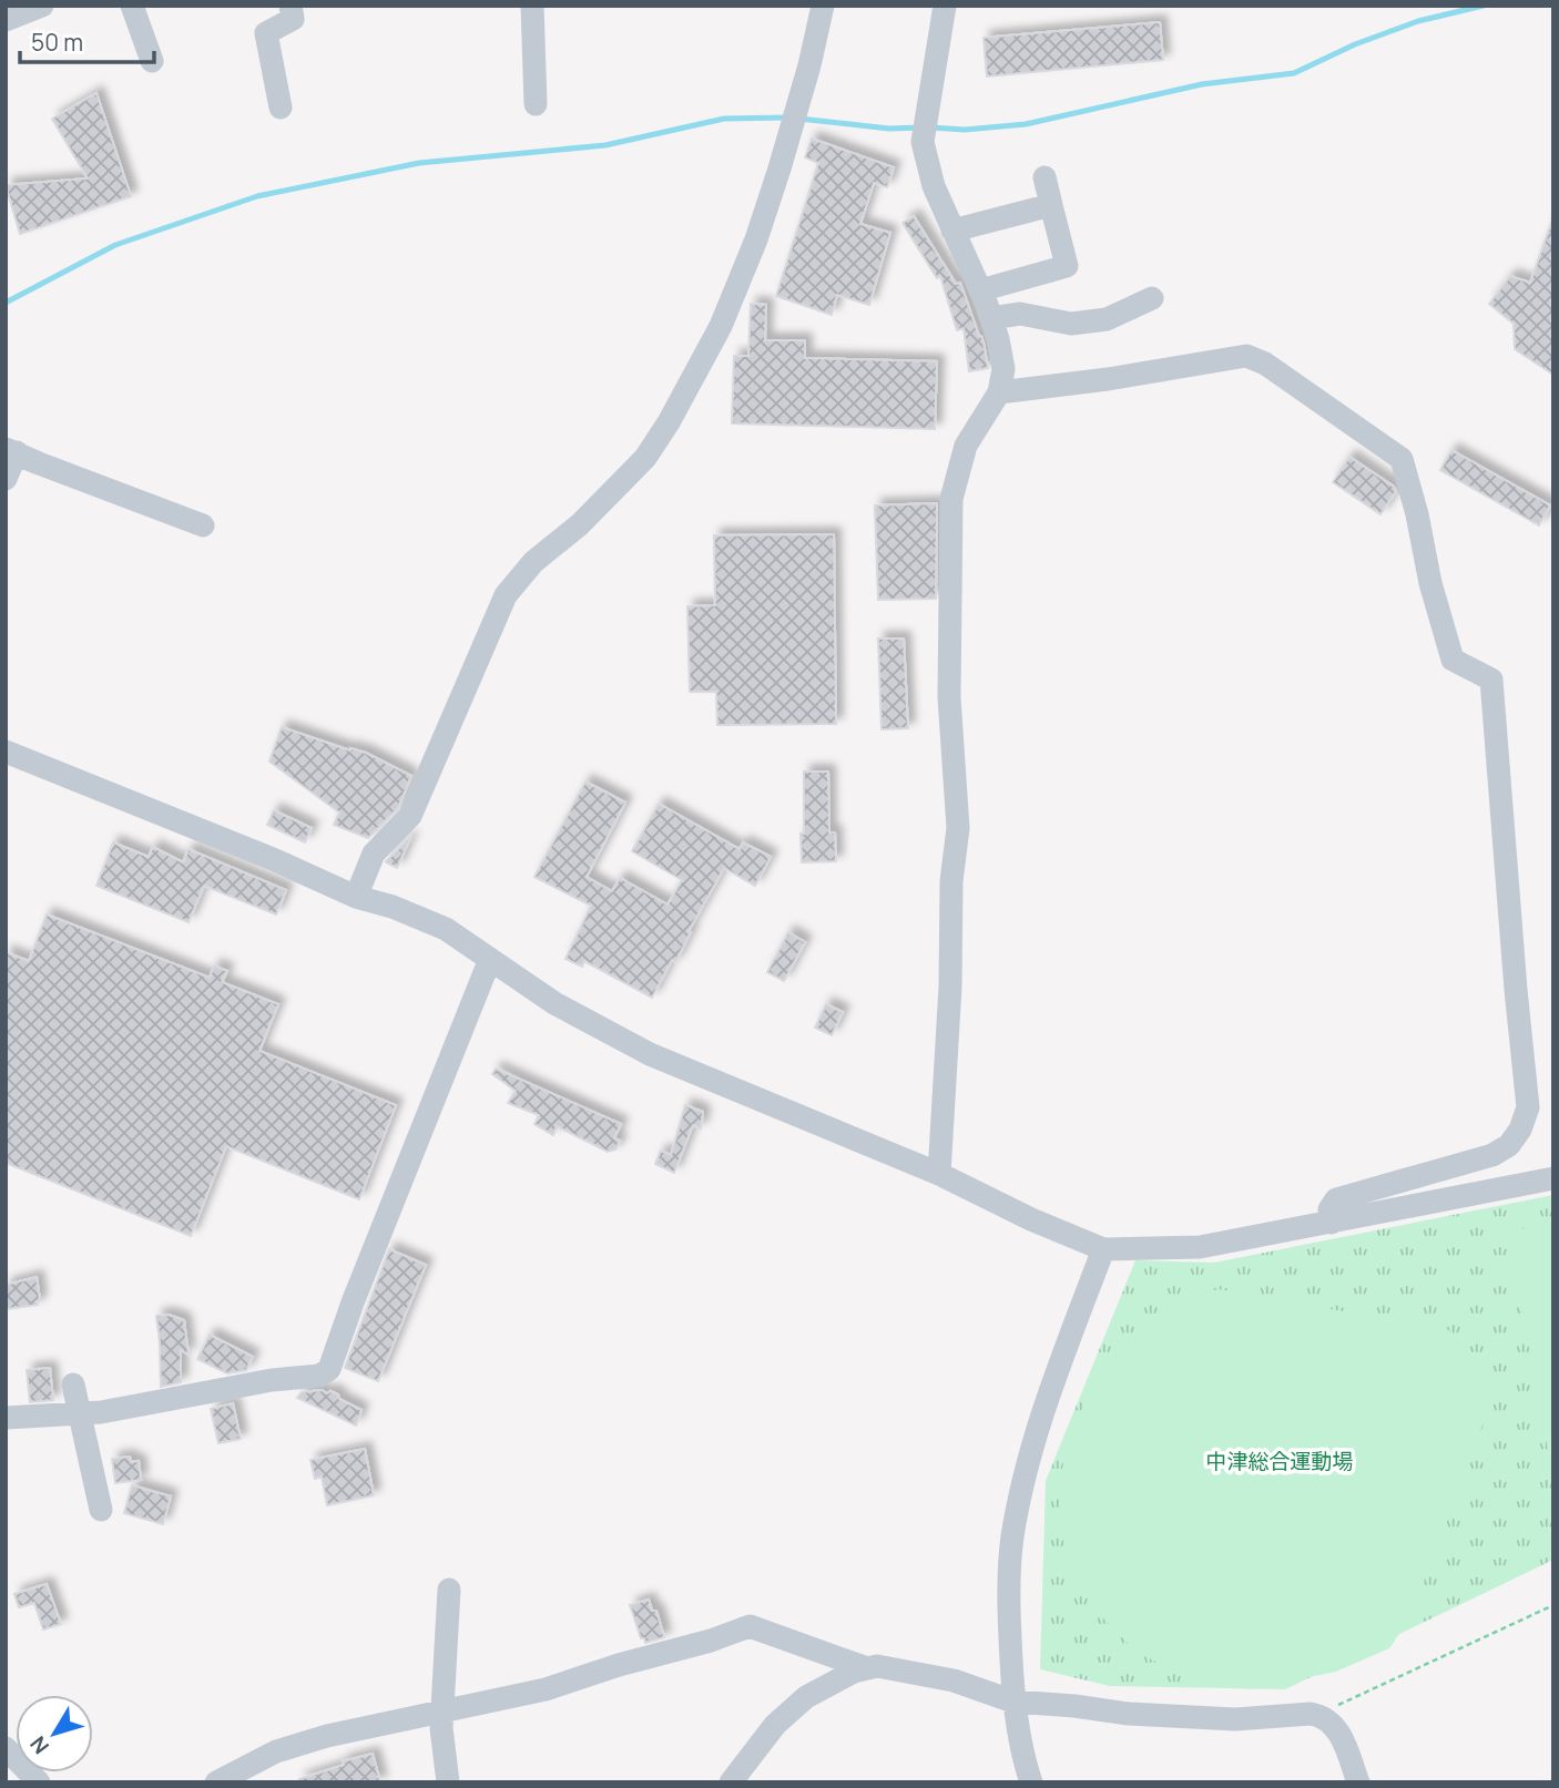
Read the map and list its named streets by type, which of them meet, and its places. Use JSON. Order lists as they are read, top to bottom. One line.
{"parks":["中津総合運動場"],"scale_bar":"50 m","north":"bottom left"}
